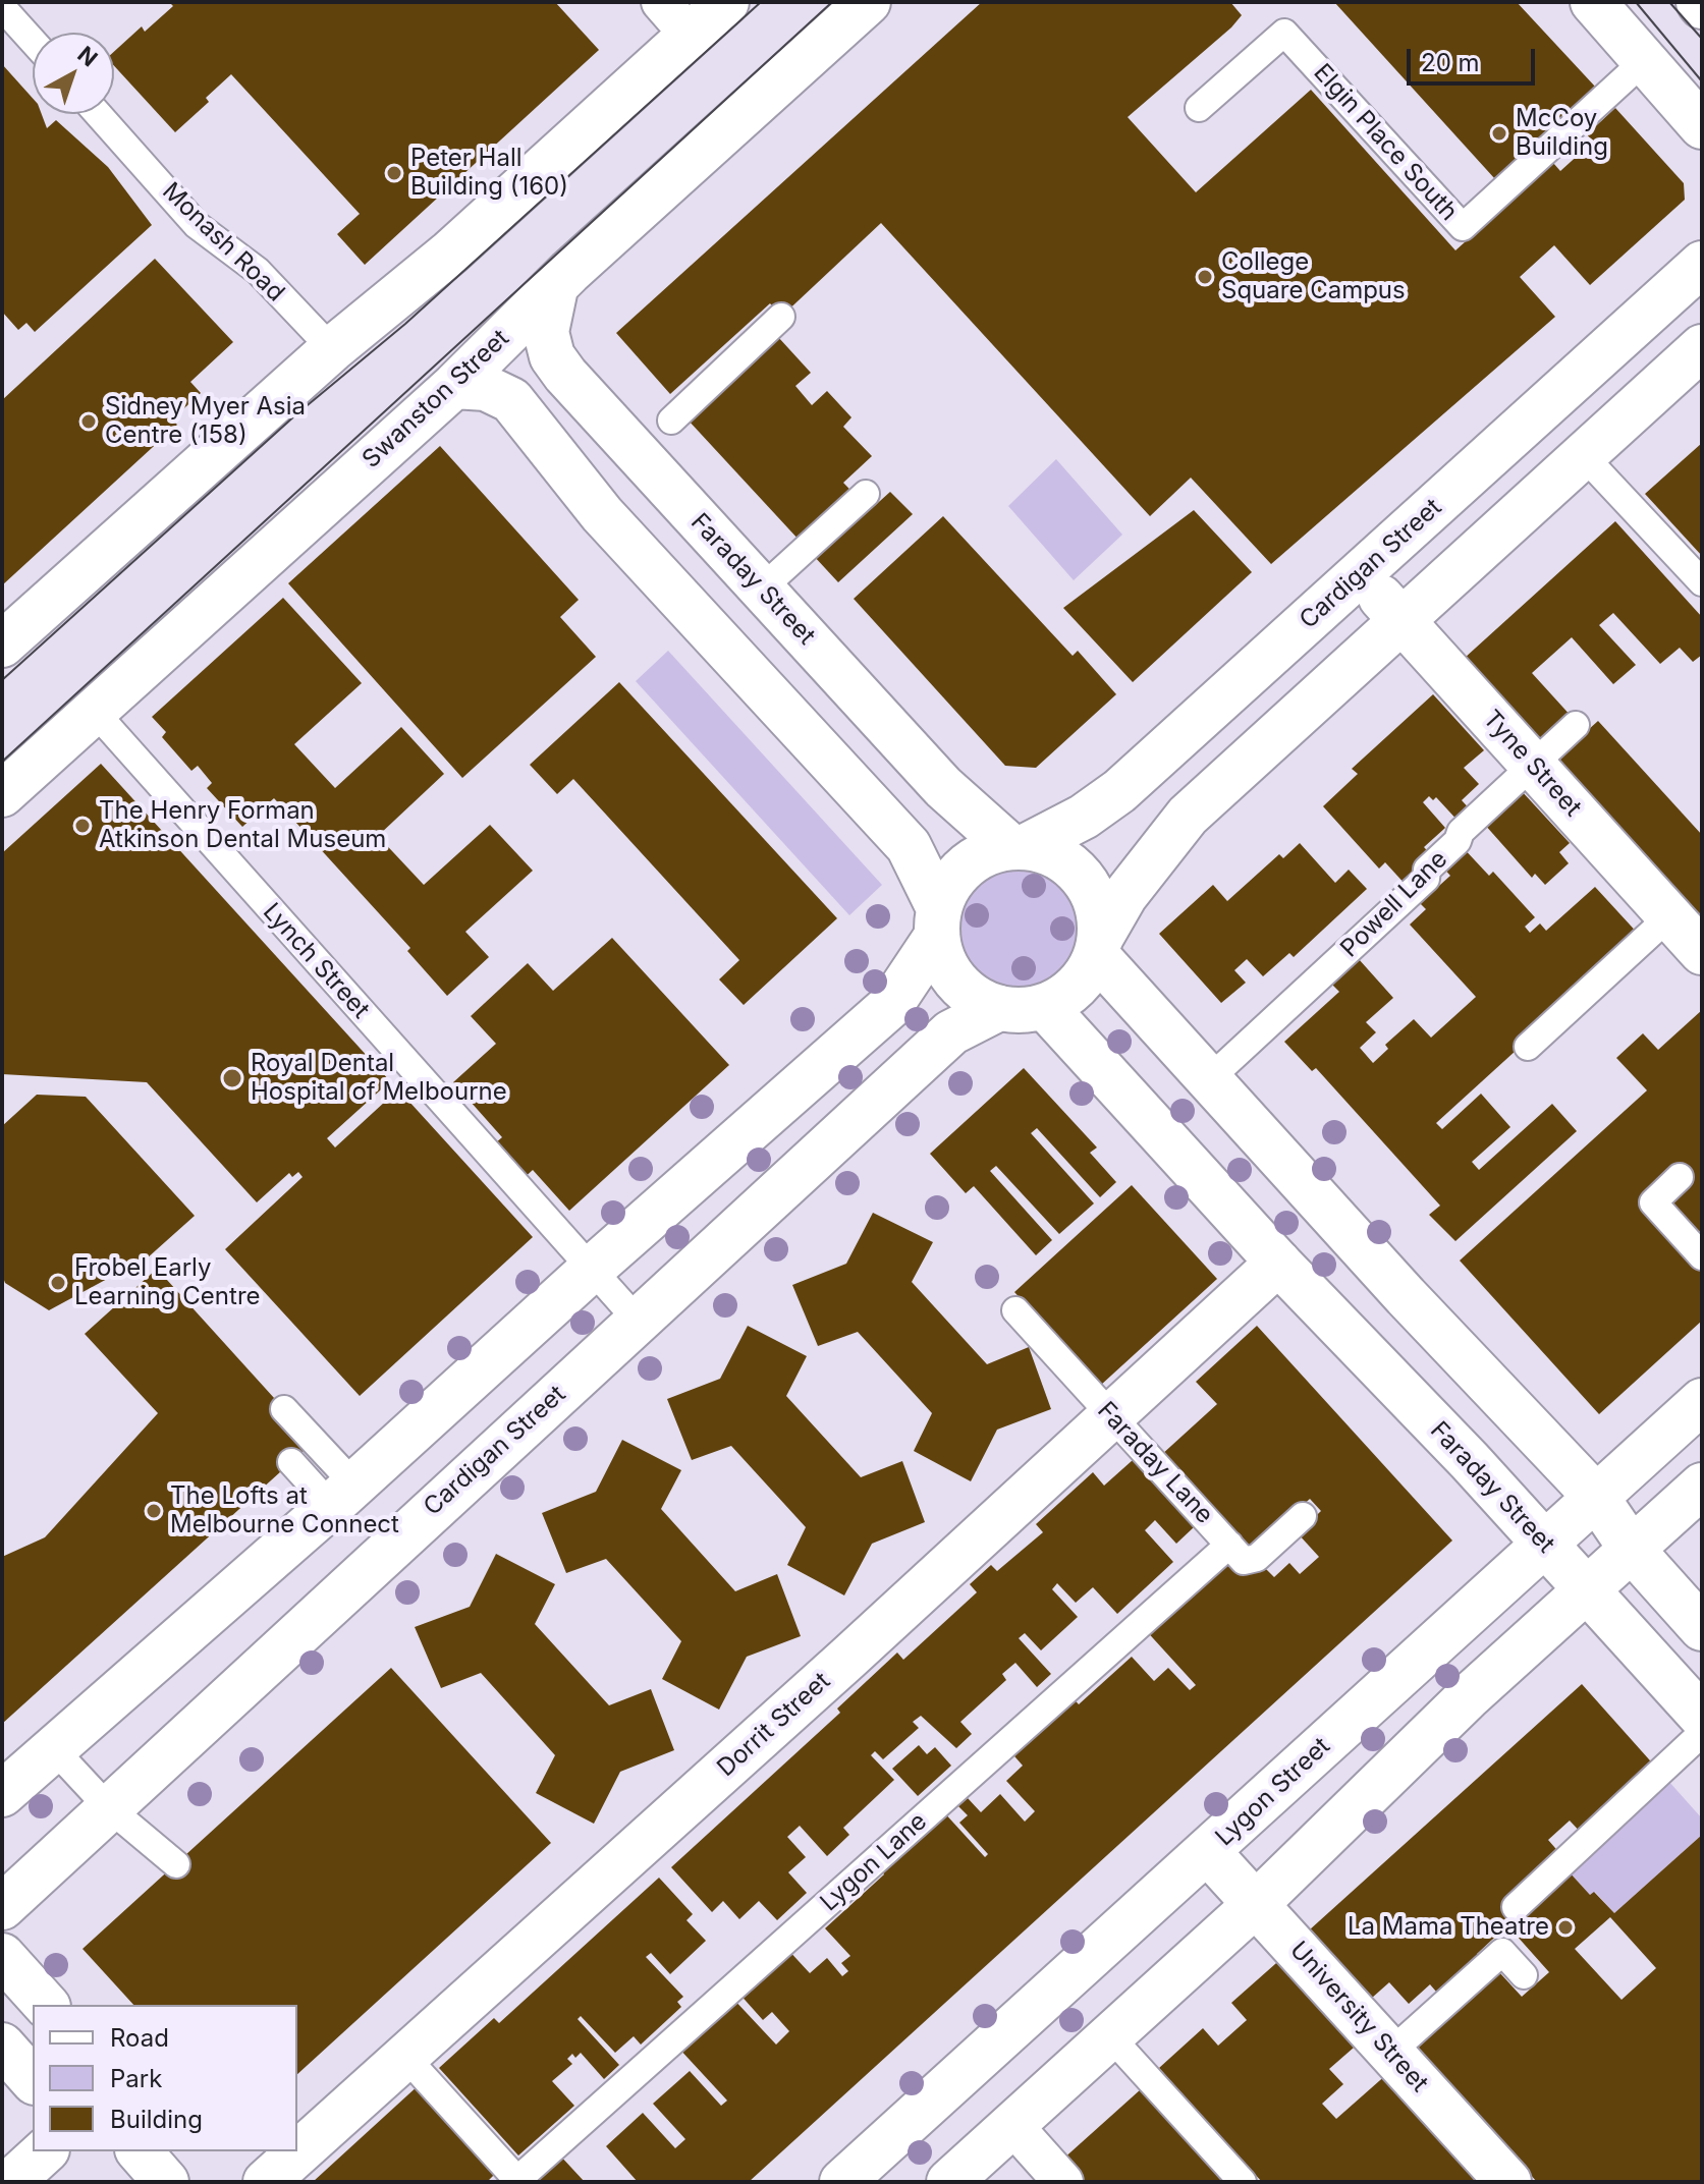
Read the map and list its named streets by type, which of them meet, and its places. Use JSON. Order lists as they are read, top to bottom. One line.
{"streets":{"street":["Swanston Street","Cardigan Street","Faraday Street","Tyne Street","Dorrit Street","Lygon Street","University Street"],"lane":["Elgin Place South","Monash Road","Powell Lane","Lynch Street","Faraday Lane","Lygon Lane"]},"crossings":[["Swanston Street","Faraday Street"],["Swanston Street","Lynch Street"],["Cardigan Street","Faraday Street"],["Cardigan Street","Tyne Street"],["Cardigan Street","Lynch Street"],["Faraday Street","Dorrit Street"],["Faraday Street","Lygon Street"],["Tyne Street","Powell Lane"],["Faraday Lane","Dorrit Street"],["Faraday Lane","Lygon Lane"],["Dorrit Street","Lygon Lane"],["Lygon Street","University Street"]],"places":["McCoy Building","Peter Hall Building (160)","College Square Campus","Sidney Myer Asia Centre (158)","The Henry Forman Atkinson Dental Museum","Royal Dental Hospital of Melbourne","Frobel Early Learning Centre","The Lofts at Melbourne Connect","La Mama Theatre"],"legend":["Road","Park","Building"],"scale_bar":"20 m","north":"top right"}
